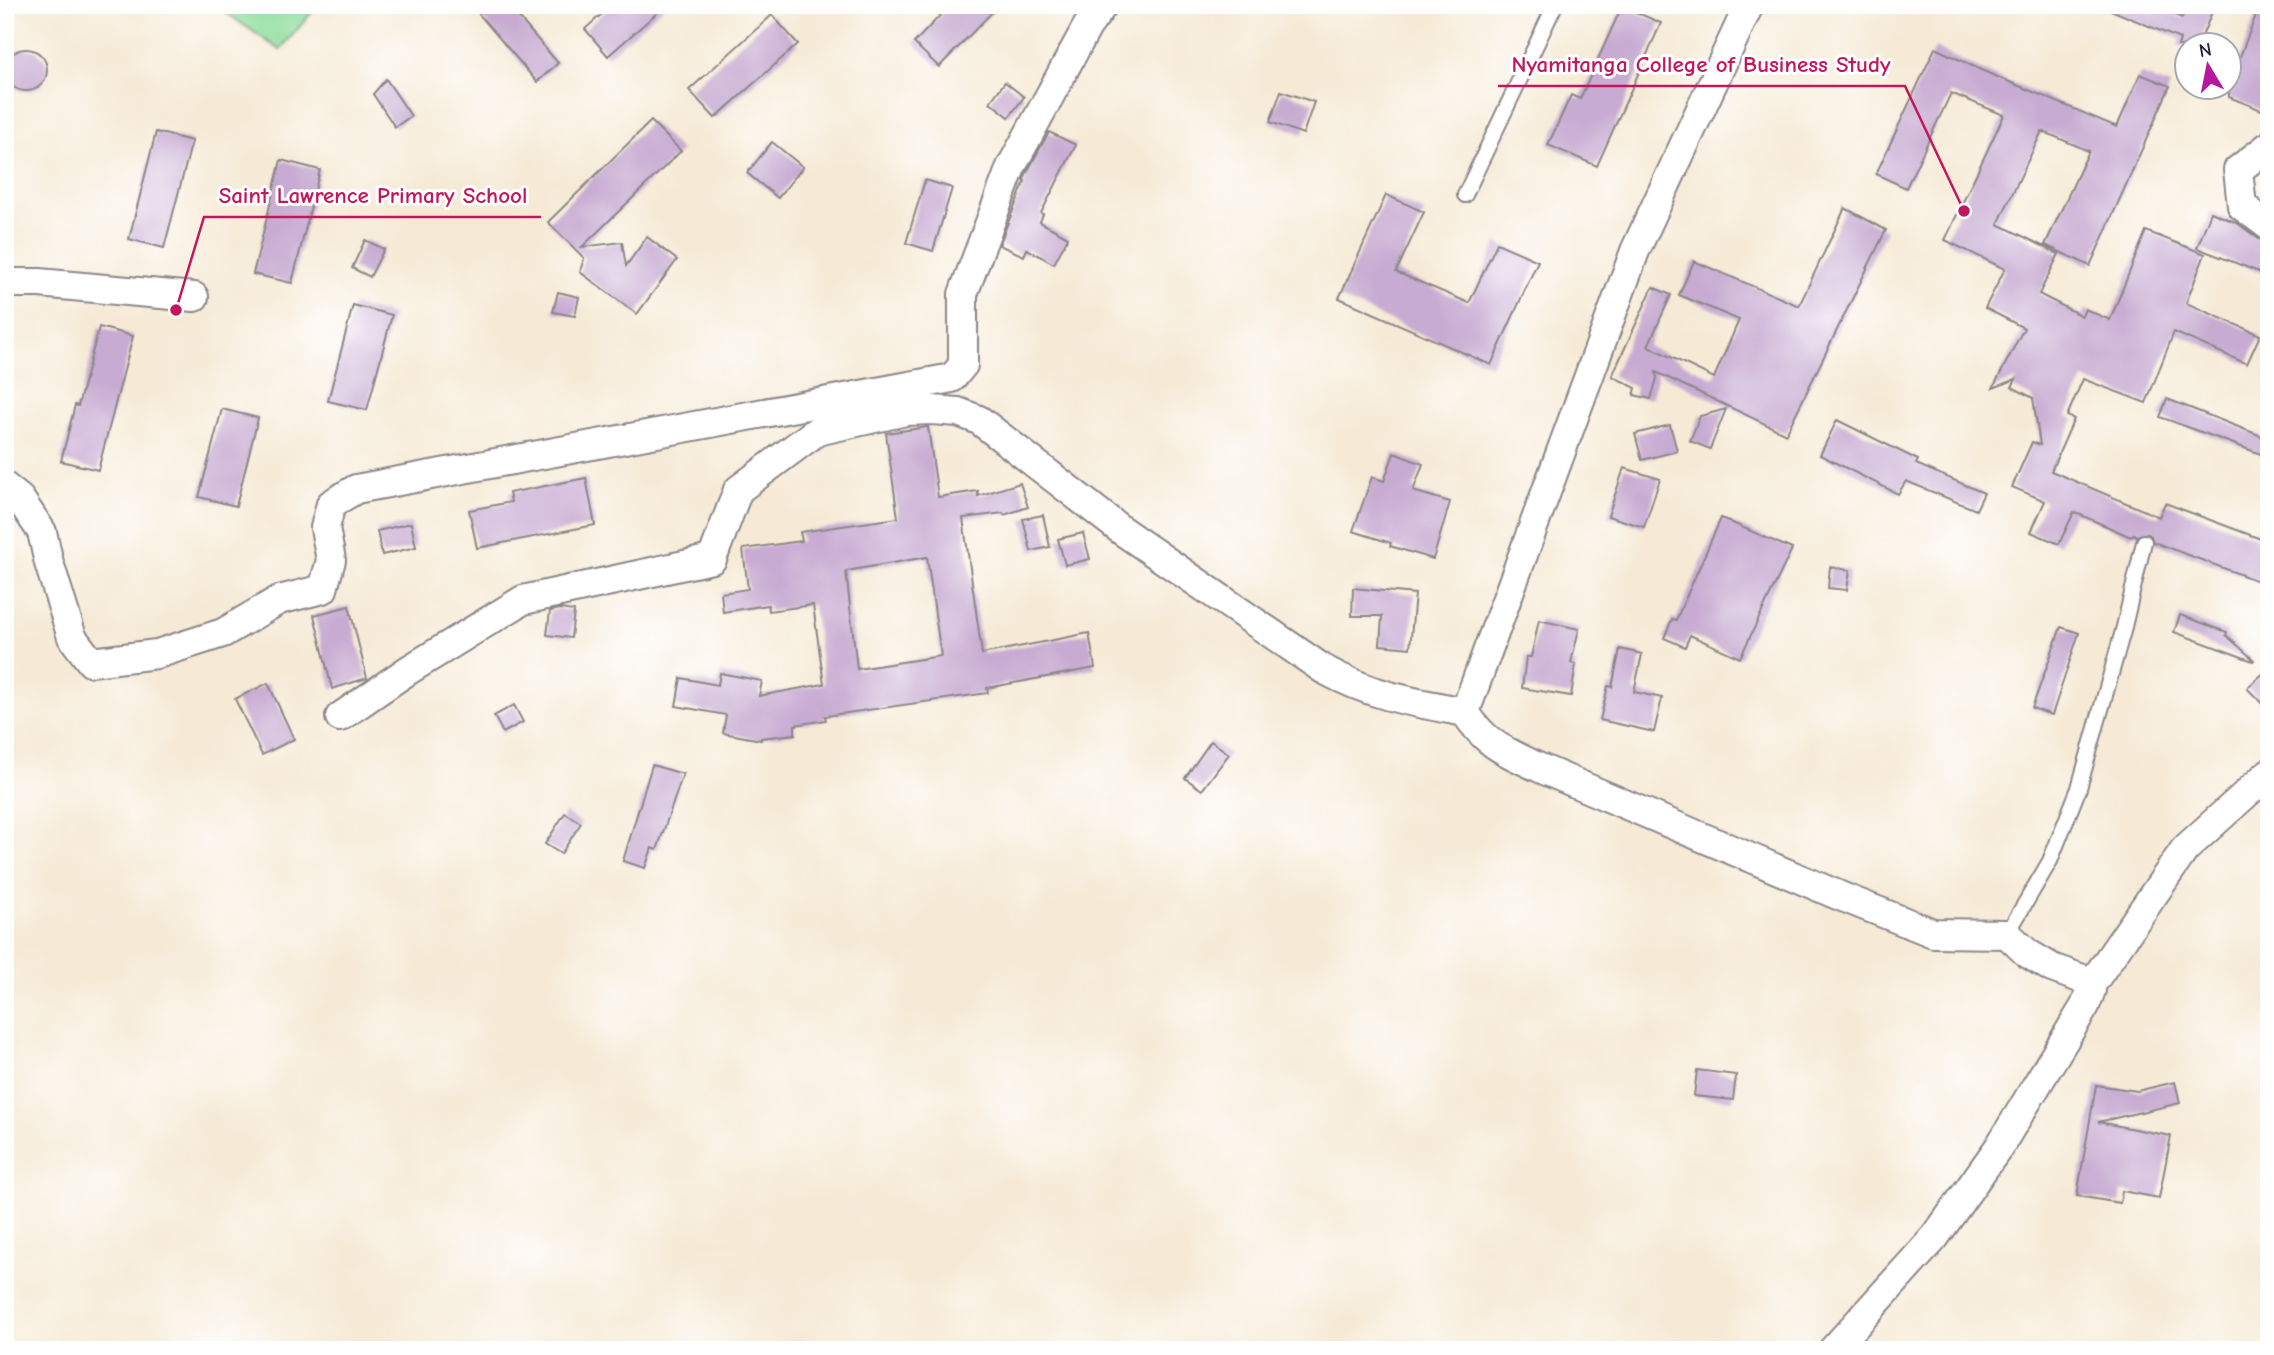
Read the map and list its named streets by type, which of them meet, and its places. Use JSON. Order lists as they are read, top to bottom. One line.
{"places":["Nyamitanga College of Business Study","Saint Lawrence Primary School"],"north":"top"}
